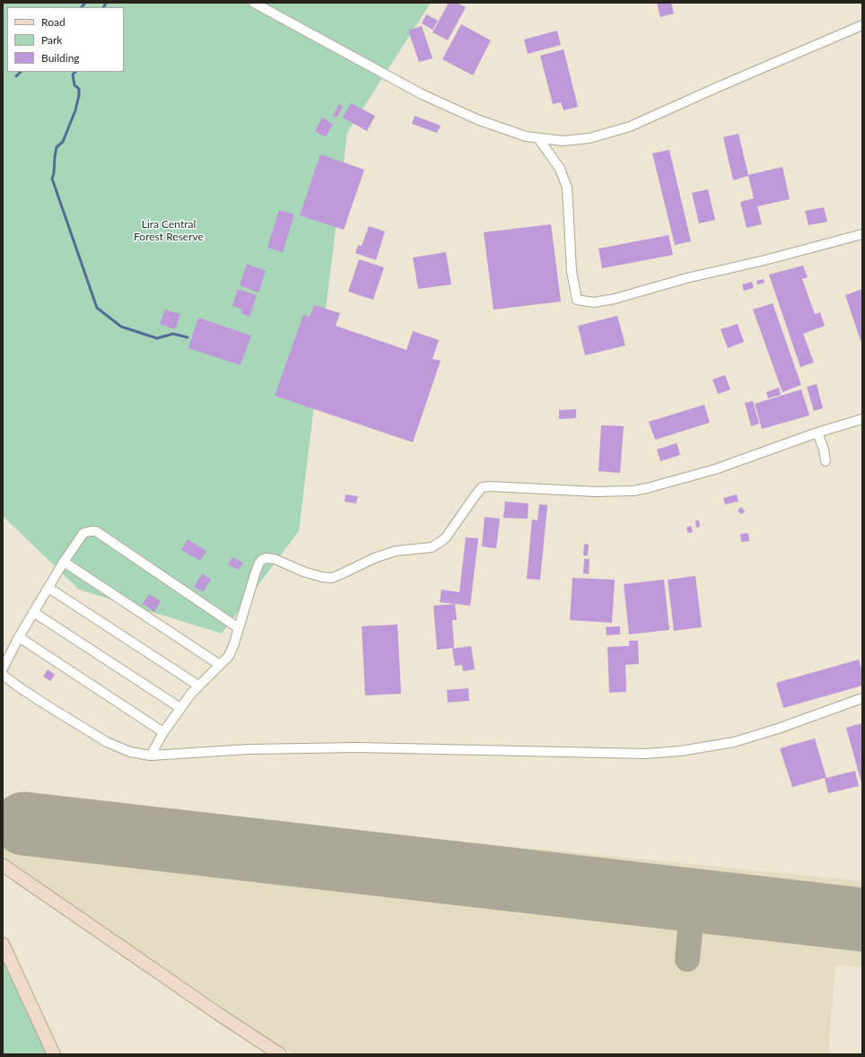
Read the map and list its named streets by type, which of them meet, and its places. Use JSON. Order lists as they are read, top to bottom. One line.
{"parks":["Lira Central Forest Reserve"],"legend":["Road","Park","Building"]}
